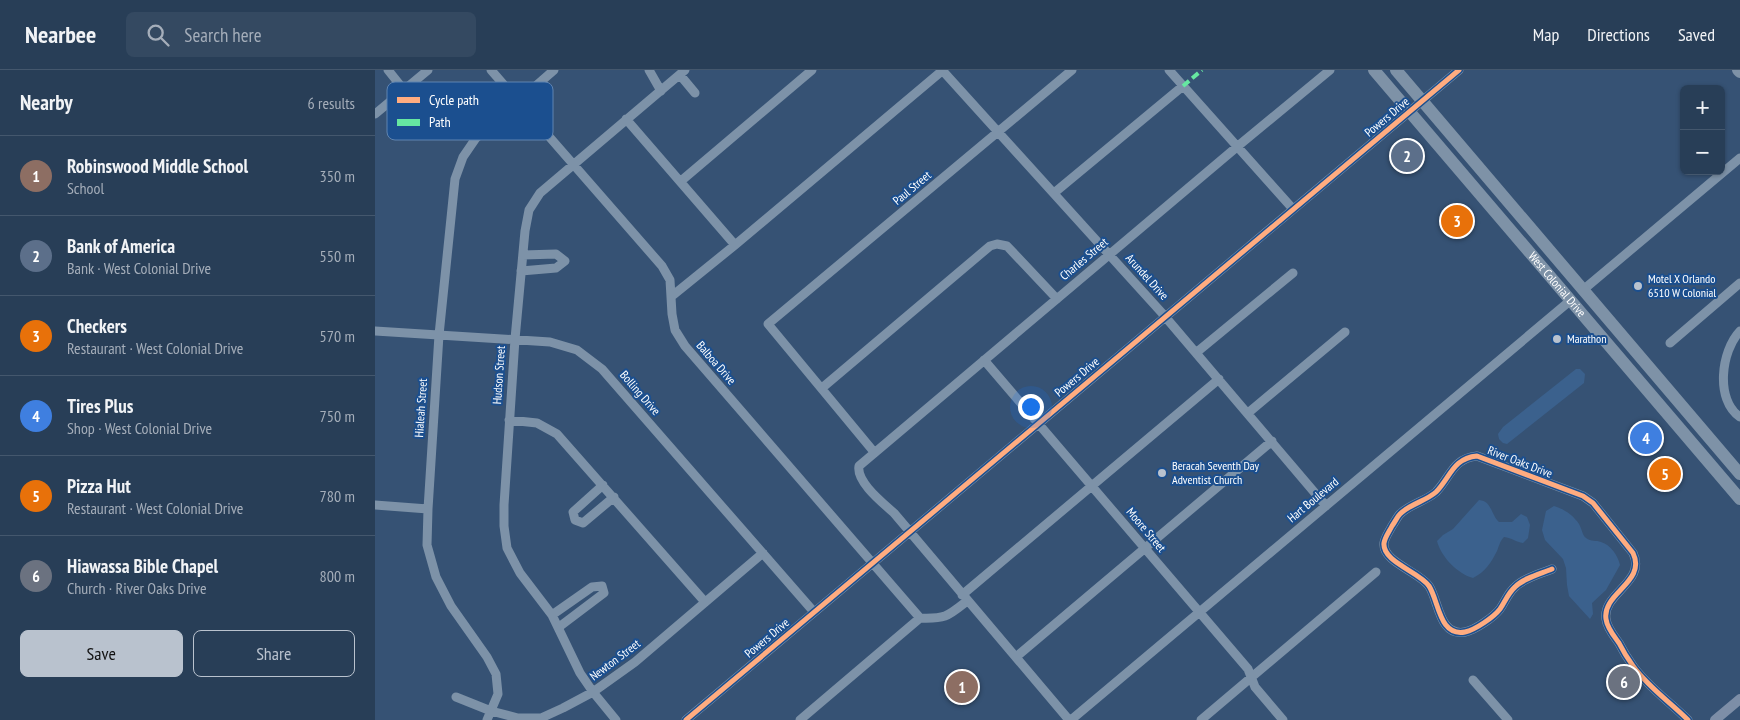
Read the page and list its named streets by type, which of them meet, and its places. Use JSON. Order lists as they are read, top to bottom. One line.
{"streets":{"highway":["West Colonial Drive"],"street":["Powers Drive","Paul Street","Charles Street","Arundel Drive","Balboa Drive","Hudson Street","Bolling Drive","Hialeah Street","River Oaks Drive","Hart Boulevard","Moore Street","Newton Street"]},"crossings":[["Powers Drive","Charles Street"],["Powers Drive","Arundel Drive"],["Powers Drive","West Colonial Drive"],["Powers Drive","Balboa Drive"],["Powers Drive","Bolling Drive"],["Powers Drive","Moore Street"],["Paul Street","Arundel Drive"],["Charles Street","Arundel Drive"],["Charles Street","Moore Street"],["Arundel Drive","Hart Boulevard"],["West Colonial Drive","Hart Boulevard"],["Balboa Drive","Hudson Street"],["Hudson Street","Bolling Drive"],["Hudson Street","Newton Street"],["Bolling Drive","Hialeah Street"],["Bolling Drive","Newton Street"],["Hialeah Street","Newton Street"],["Hart Boulevard","Moore Street"]],"places":["Motel X Orlando 6510 W Colonial","Marathon","Beracah Seventh Day Adventist Church"],"legend":["Cycle path","Path"],"page":{"header":"Nearbee","search":"Search here","nav":["Map","Directions","Saved"],"heading":["Nearby","6 results"],"map_buttons":["+","−"],"list":[{"mark":"1","name":"Robinswood Middle School","note":"School","value":"350 m"},{"mark":"2","name":"Bank of America","note":"Bank · West Colonial Drive","value":"550 m"},{"mark":"3","name":"Checkers","note":"Restaurant · West Colonial Drive","value":"570 m"},{"mark":"4","name":"Tires Plus","note":"Shop · West Colonial Drive","value":"750 m"},{"mark":"5","name":"Pizza Hut","note":"Restaurant · West Colonial Drive","value":"780 m"},{"mark":"6","name":"Hiawassa Bible Chapel","note":"Church · River Oaks Drive","value":"800 m"}],"pins":["2","3","4","5","6","1"],"buttons":["Save","Share"]}}
